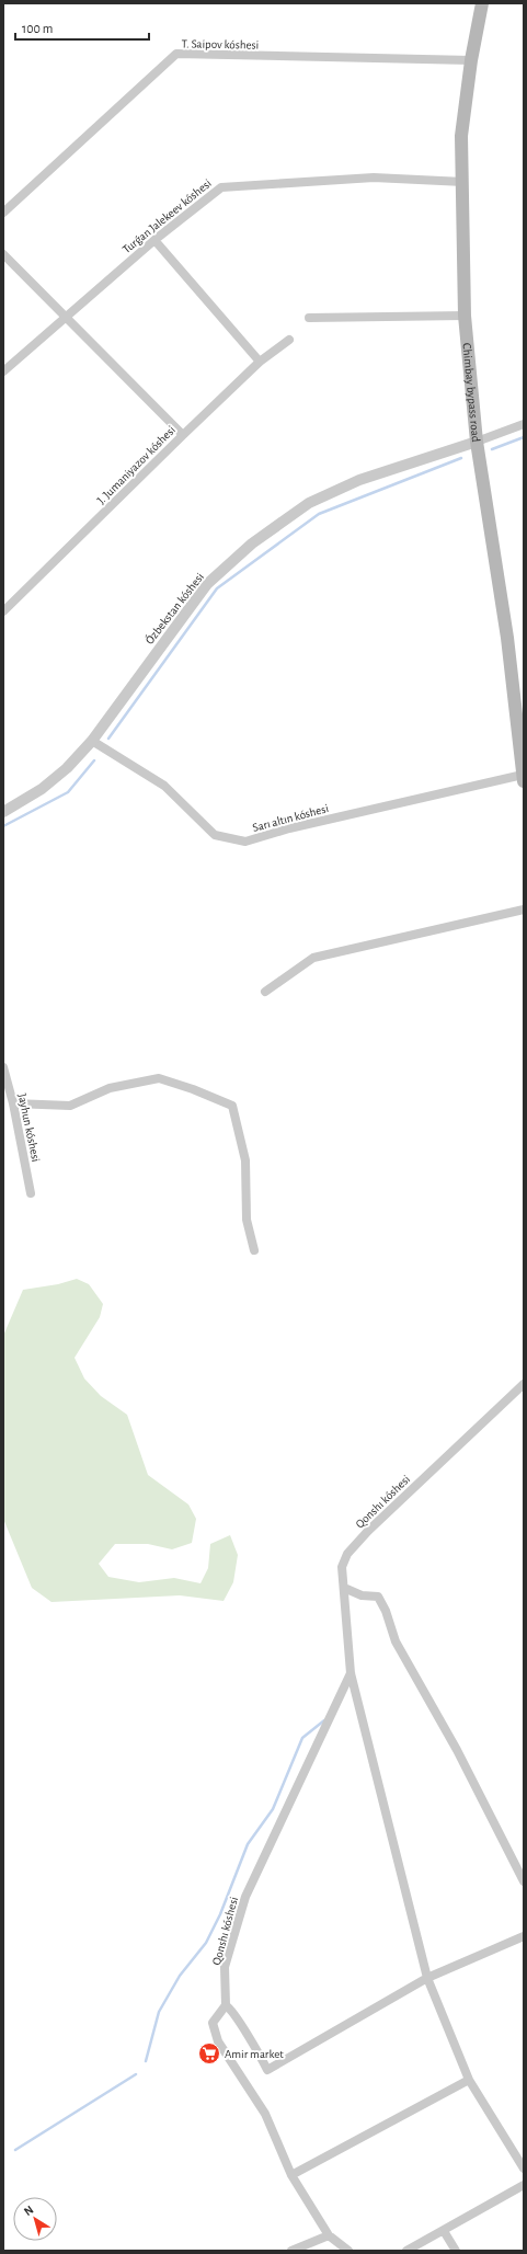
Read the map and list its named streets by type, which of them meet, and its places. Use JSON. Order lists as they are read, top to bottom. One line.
{"streets":{"main road":["Chimbay bypass road"],"street":["T. Saipov kóshesi","Turǵan Jalekeev kóshesi","J. Jumaniyazov kóshesi","Ózbekstan kóshesi","Sarı altın kóshesi","Jayhun kóshesi","Qonshı kóshesi"]},"crossings":[["T. Saipov kóshesi","Chimbay bypass road"],["Turǵan Jalekeev kóshesi","Chimbay bypass road"],["Chimbay bypass road","Ózbekstan kóshesi"],["Chimbay bypass road","Sarı altın kóshesi"],["Ózbekstan kóshesi","Sarı altın kóshesi"]],"places":{"supermarket":["Amir market"]},"scale_bar":"100 m","north":"top left"}
